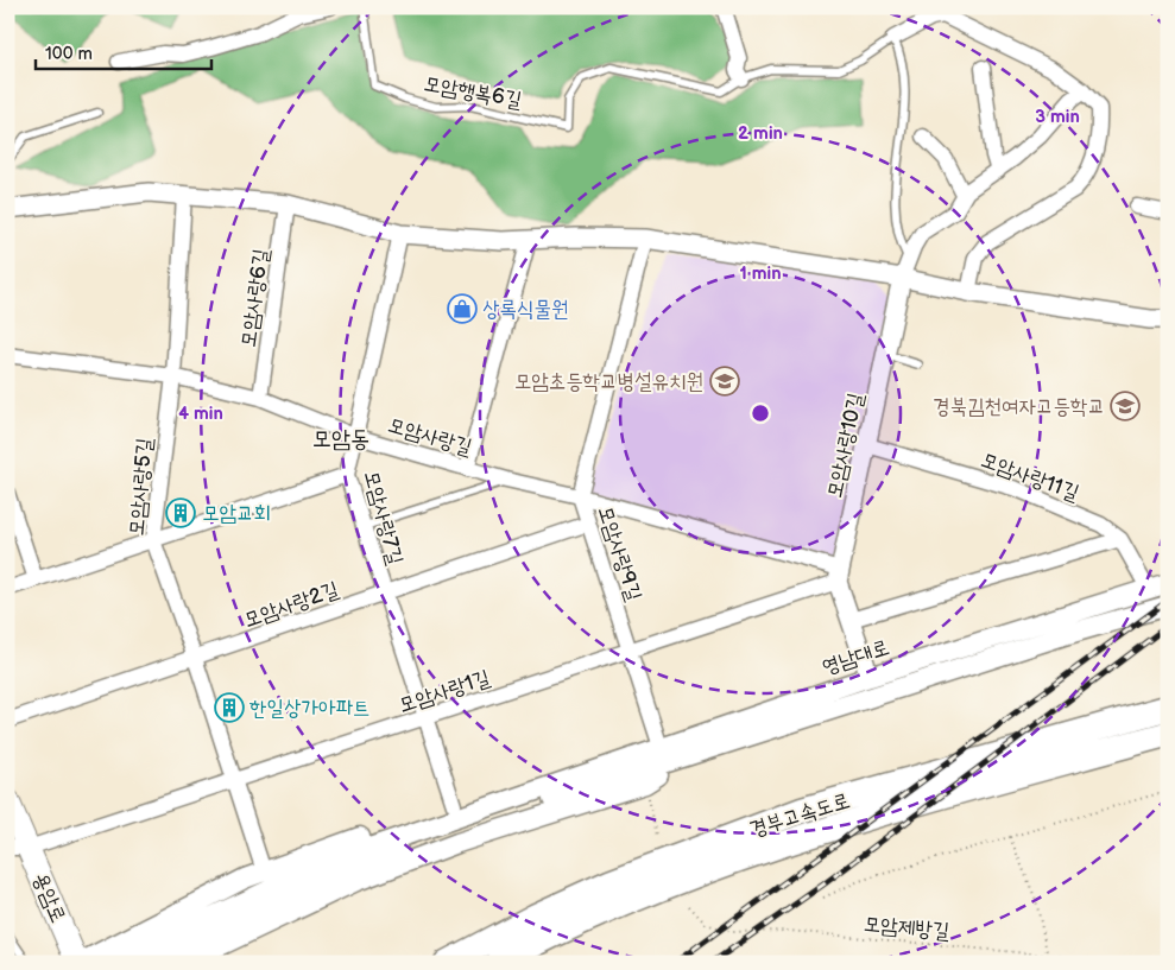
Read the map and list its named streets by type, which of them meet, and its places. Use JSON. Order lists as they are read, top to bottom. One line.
{"streets":{"highway":["경부고속도로"],"main road":["영남대로","용암로"],"street":["모암사랑6길","모암사랑길","모암사랑10길","모암사랑11길","모암사랑5길","모암사랑7길","모암사랑9길","모암사랑2길","모암사랑1길"],"lane":["모암행복6길"],"path":["모암제방길"]},"crossings":[["모암사랑6길","모암사랑길"],["모암사랑길","모암사랑10길"],["모암사랑길","모암사랑5길"],["모암사랑길","모암사랑7길"],["모암사랑길","모암사랑9길"],["모암사랑길","모암사랑1길"],["모암사랑10길","모암사랑11길"],["모암사랑10길","모암사랑1길"],["모암사랑11길","영남대로"],["모암사랑5길","모암사랑2길"],["모암사랑5길","모암사랑1길"],["모암사랑7길","모암사랑2길"],["모암사랑7길","모암사랑1길"],["모암사랑9길","모암사랑2길"],["모암사랑9길","모암사랑1길"],["모암사랑1길","용암로"]],"districts":["모암동"],"places":{"shop":["상록식물원"],"school or university":["모암초등학교병설유치원","경북김천여자고등학교"],"building":["모암교회","한일상가아파트"]},"scale_bar":"100 m","rings":["3 min","2 min","1 min","4 min"]}
